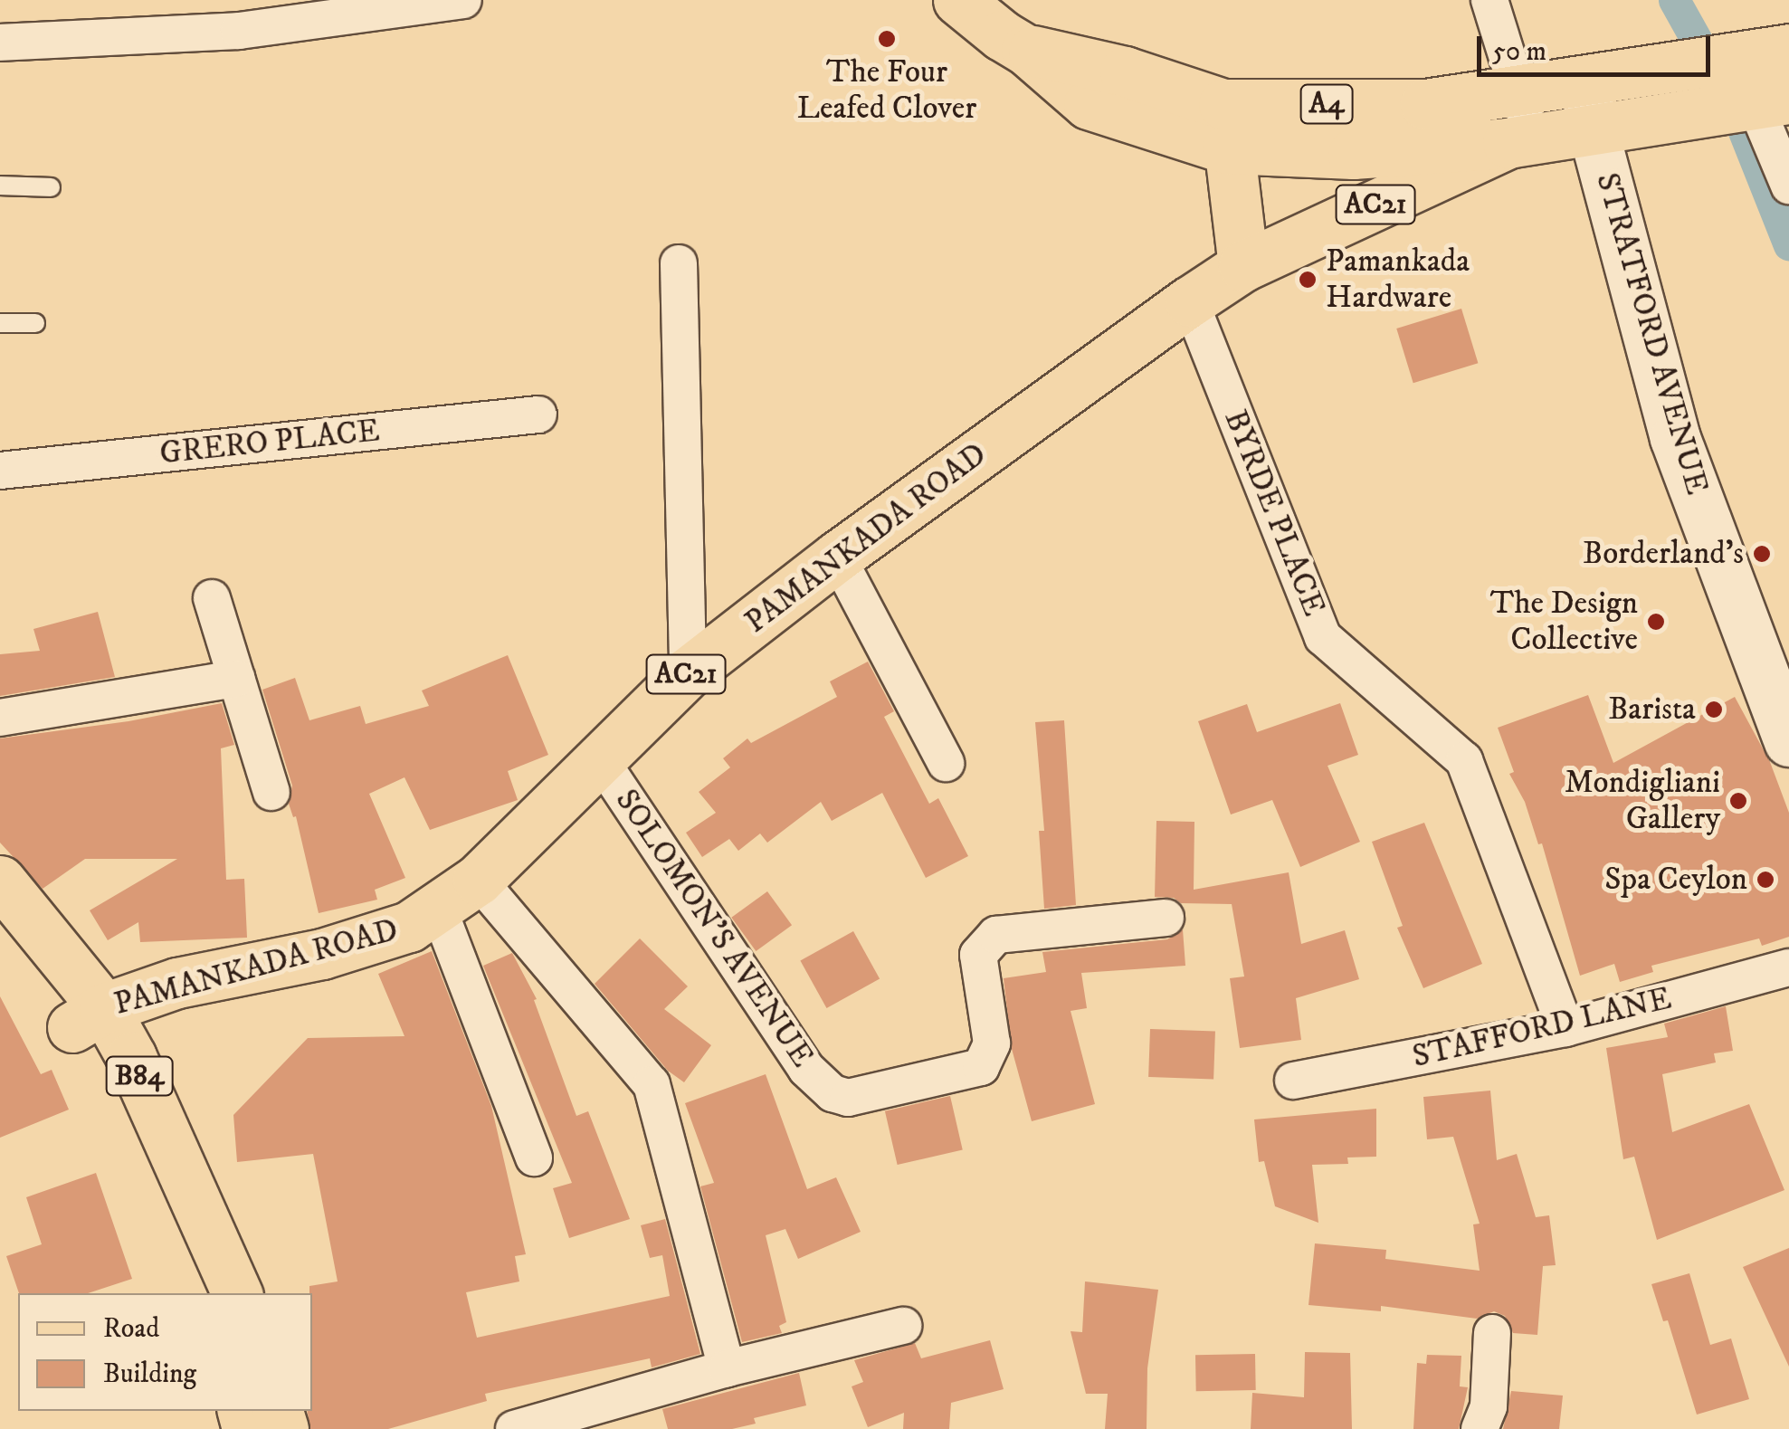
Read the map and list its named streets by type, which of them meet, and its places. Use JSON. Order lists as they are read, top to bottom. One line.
{"streets":{"main road":["A4","AC21","STRATFORD AVENUE","PAMANKADA ROAD","B84"],"street":["GRERO PLACE","BYRDE PLACE","SOLOMON'S AVENUE","STAFFORD LANE"]},"crossings":[["A4","STRATFORD AVENUE"],["A4","PAMANKADA ROAD"],["BYRDE PLACE","PAMANKADA ROAD"],["BYRDE PLACE","STAFFORD LANE"],["PAMANKADA ROAD","SOLOMON'S AVENUE"],["PAMANKADA ROAD","B84"]],"places":["The Four Leafed Clover","Pamankada Hardware","Borderland's","The Design Collective","Barista","Mondigliani Gallery","Spa Ceylon"],"legend":["Road","Building"],"scale_bar":"50 m"}
